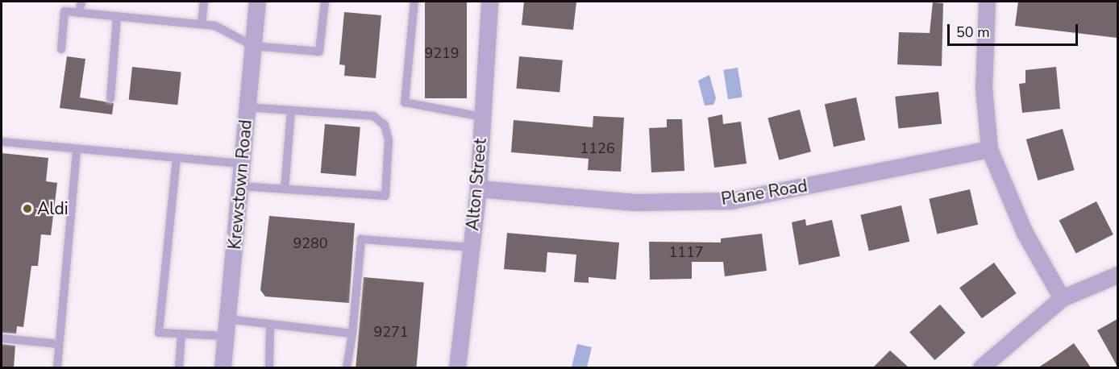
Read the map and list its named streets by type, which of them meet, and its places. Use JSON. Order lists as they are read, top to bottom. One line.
{"streets":{"street":["Krewstown Road","Alton Street","Plane Road"]},"crossings":[["Alton Street","Plane Road"]],"places":["Aldi"],"house_numbers":["9219","1126","9280","1117","9271"],"scale_bar":"50 m"}
